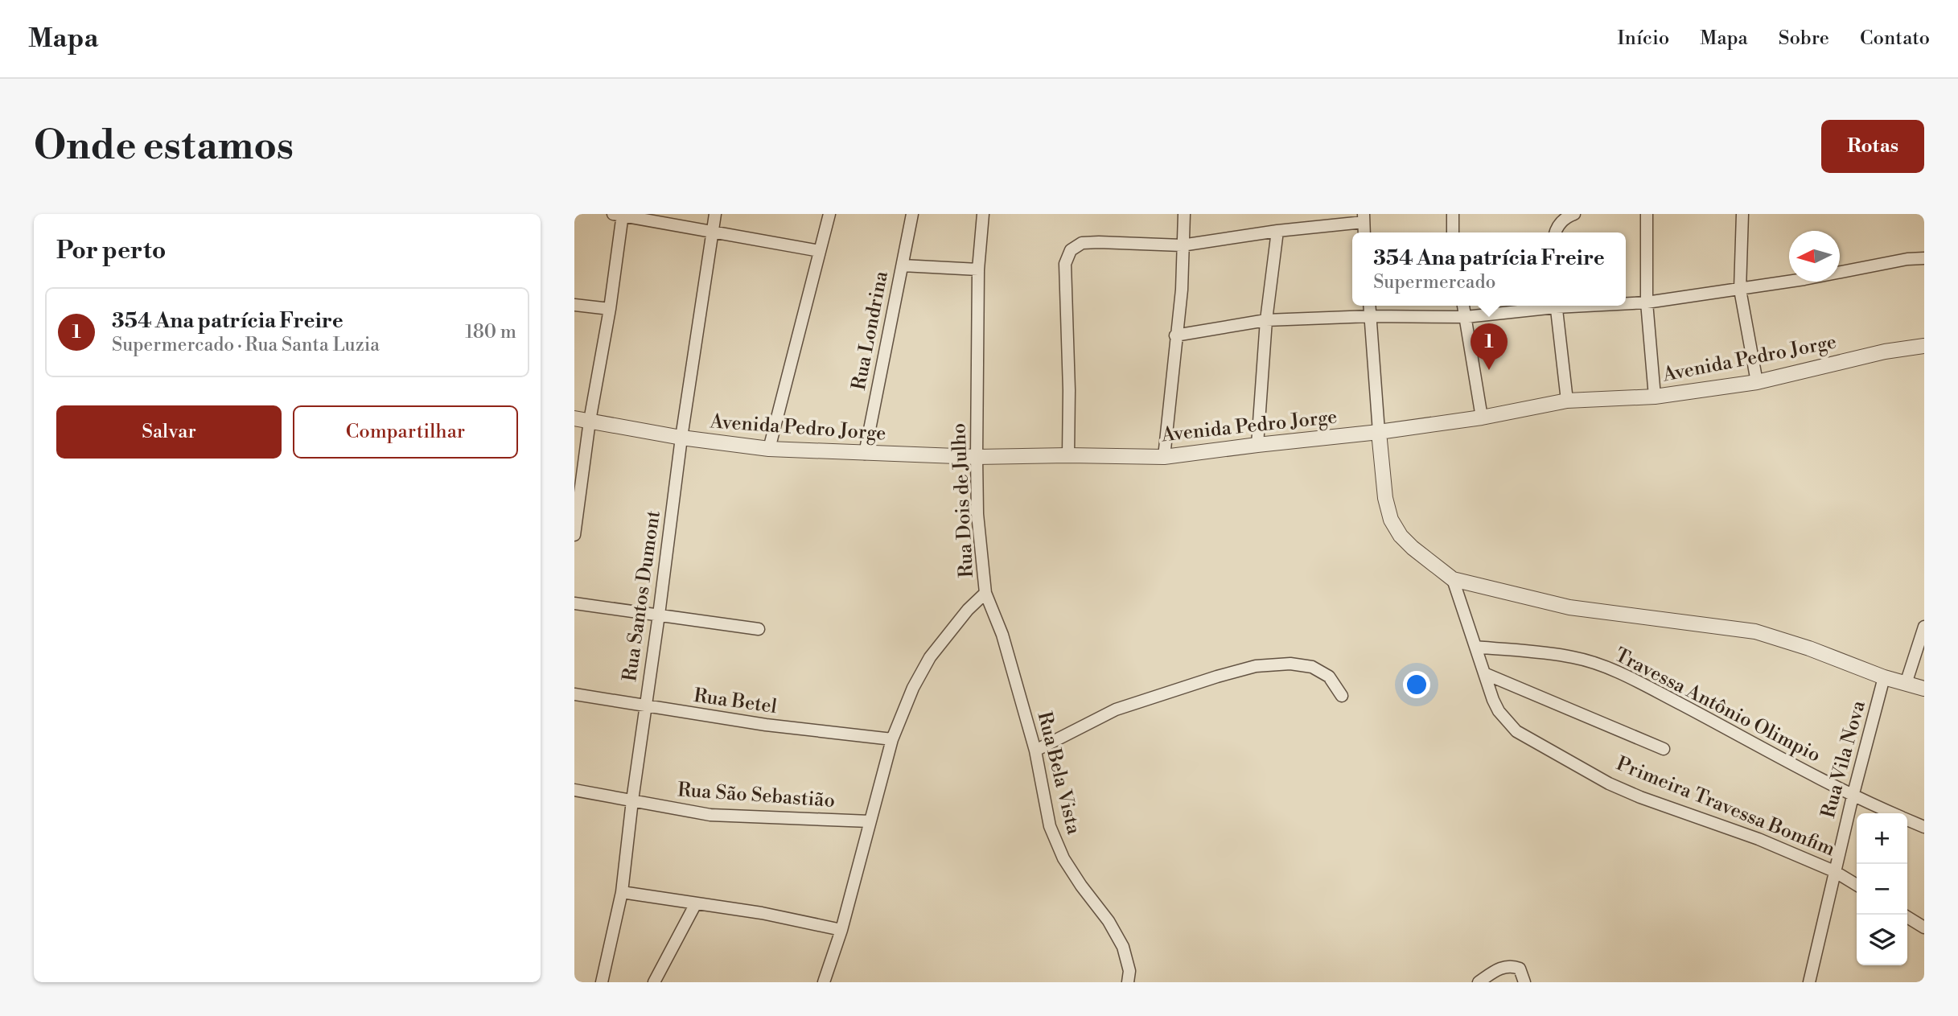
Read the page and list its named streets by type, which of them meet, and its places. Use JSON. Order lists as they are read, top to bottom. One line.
{"streets":{"street":["Rua Londrina","Avenida Pedro Jorge","Rua Dois de Julho","Rua Santos Dumont","Rua Betel","Travessa Antônio Olimpio","Rua Vila Nova","Rua Bela Vista","Rua São Sebastião","Primeira Travessa Bomfim"]},"crossings":[["Rua Londrina","Avenida Pedro Jorge"],["Avenida Pedro Jorge","Rua Dois de Julho"],["Avenida Pedro Jorge","Rua Santos Dumont"],["Rua Dois de Julho","Rua Betel"],["Rua Dois de Julho","Rua Bela Vista"],["Rua Dois de Julho","Rua São Sebastião"],["Rua Santos Dumont","Rua Betel"],["Rua Santos Dumont","Rua São Sebastião"],["Travessa Antônio Olimpio","Rua Vila Nova"],["Travessa Antônio Olimpio","Primeira Travessa Bomfim"],["Rua Vila Nova","Primeira Travessa Bomfim"]],"north":"left","page":{"header":"Mapa","nav":["Início","Mapa","Sobre","Contato"],"buttons":["Rotas",["Salvar","Compartilhar"]],"title":"Onde estamos","heading":"Por perto","popup":["354 Ana patrícia Freire","Supermercado"],"list":[{"mark":"1","name":"354 Ana patrícia Freire","note":"Supermercado · Rua Santa Luzia","value":"180 m"}],"pins":"1","map_buttons":["+","−"]}}
